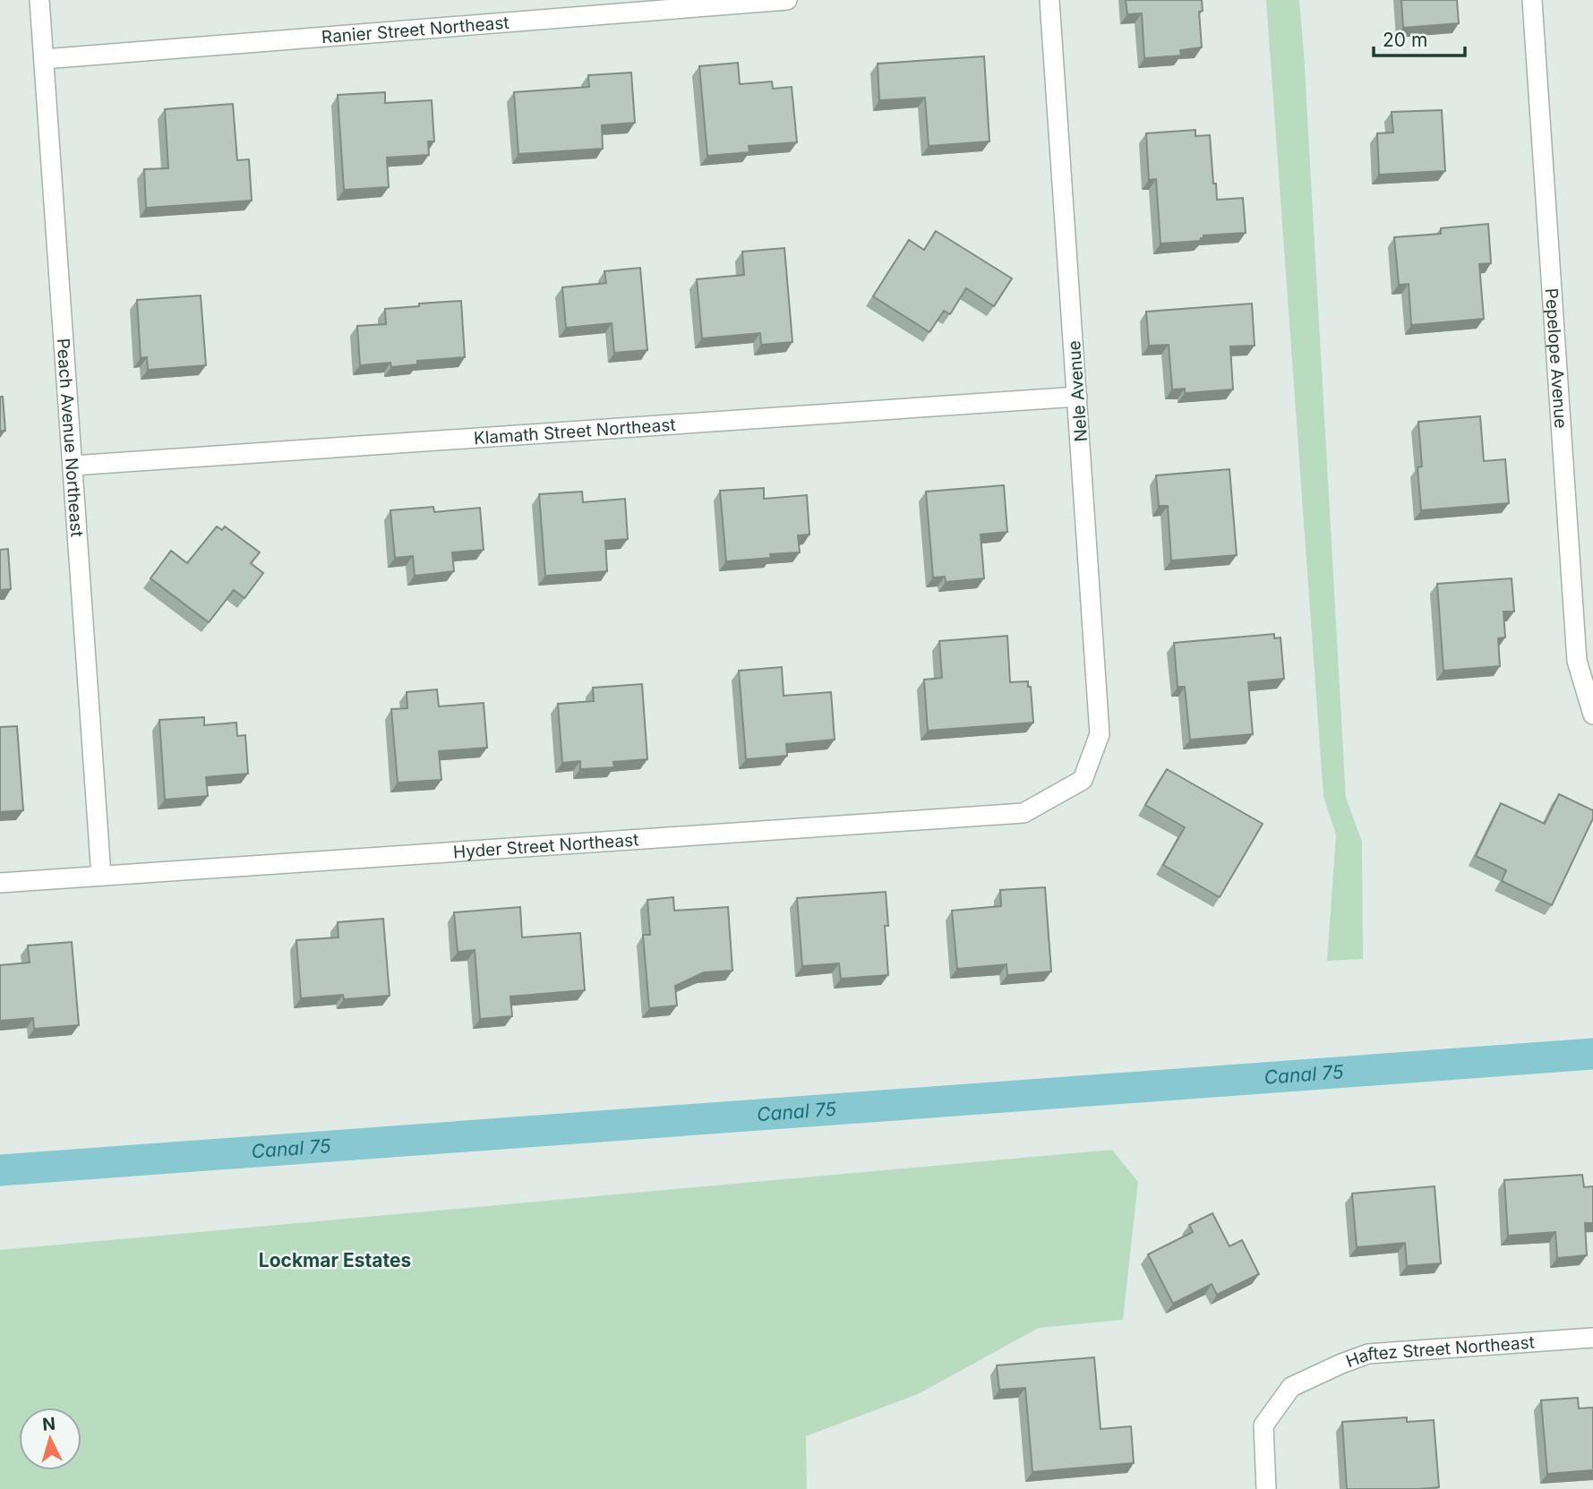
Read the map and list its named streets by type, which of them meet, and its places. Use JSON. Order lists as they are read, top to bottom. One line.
{"streets":{"street":["Ranier Street Northeast","Pepelope Avenue","Nele Avenue","Klamath Street Northeast","Peach Avenue Northeast","Hyder Street Northeast","Haftez Street Northeast"]},"crossings":[["Ranier Street Northeast","Peach Avenue Northeast"],["Nele Avenue","Klamath Street Northeast"],["Nele Avenue","Hyder Street Northeast"],["Klamath Street Northeast","Peach Avenue Northeast"],["Peach Avenue Northeast","Hyder Street Northeast"]],"districts":["Lockmar Estates"],"water":["Canal 75"],"scale_bar":"20 m","north":"top"}
